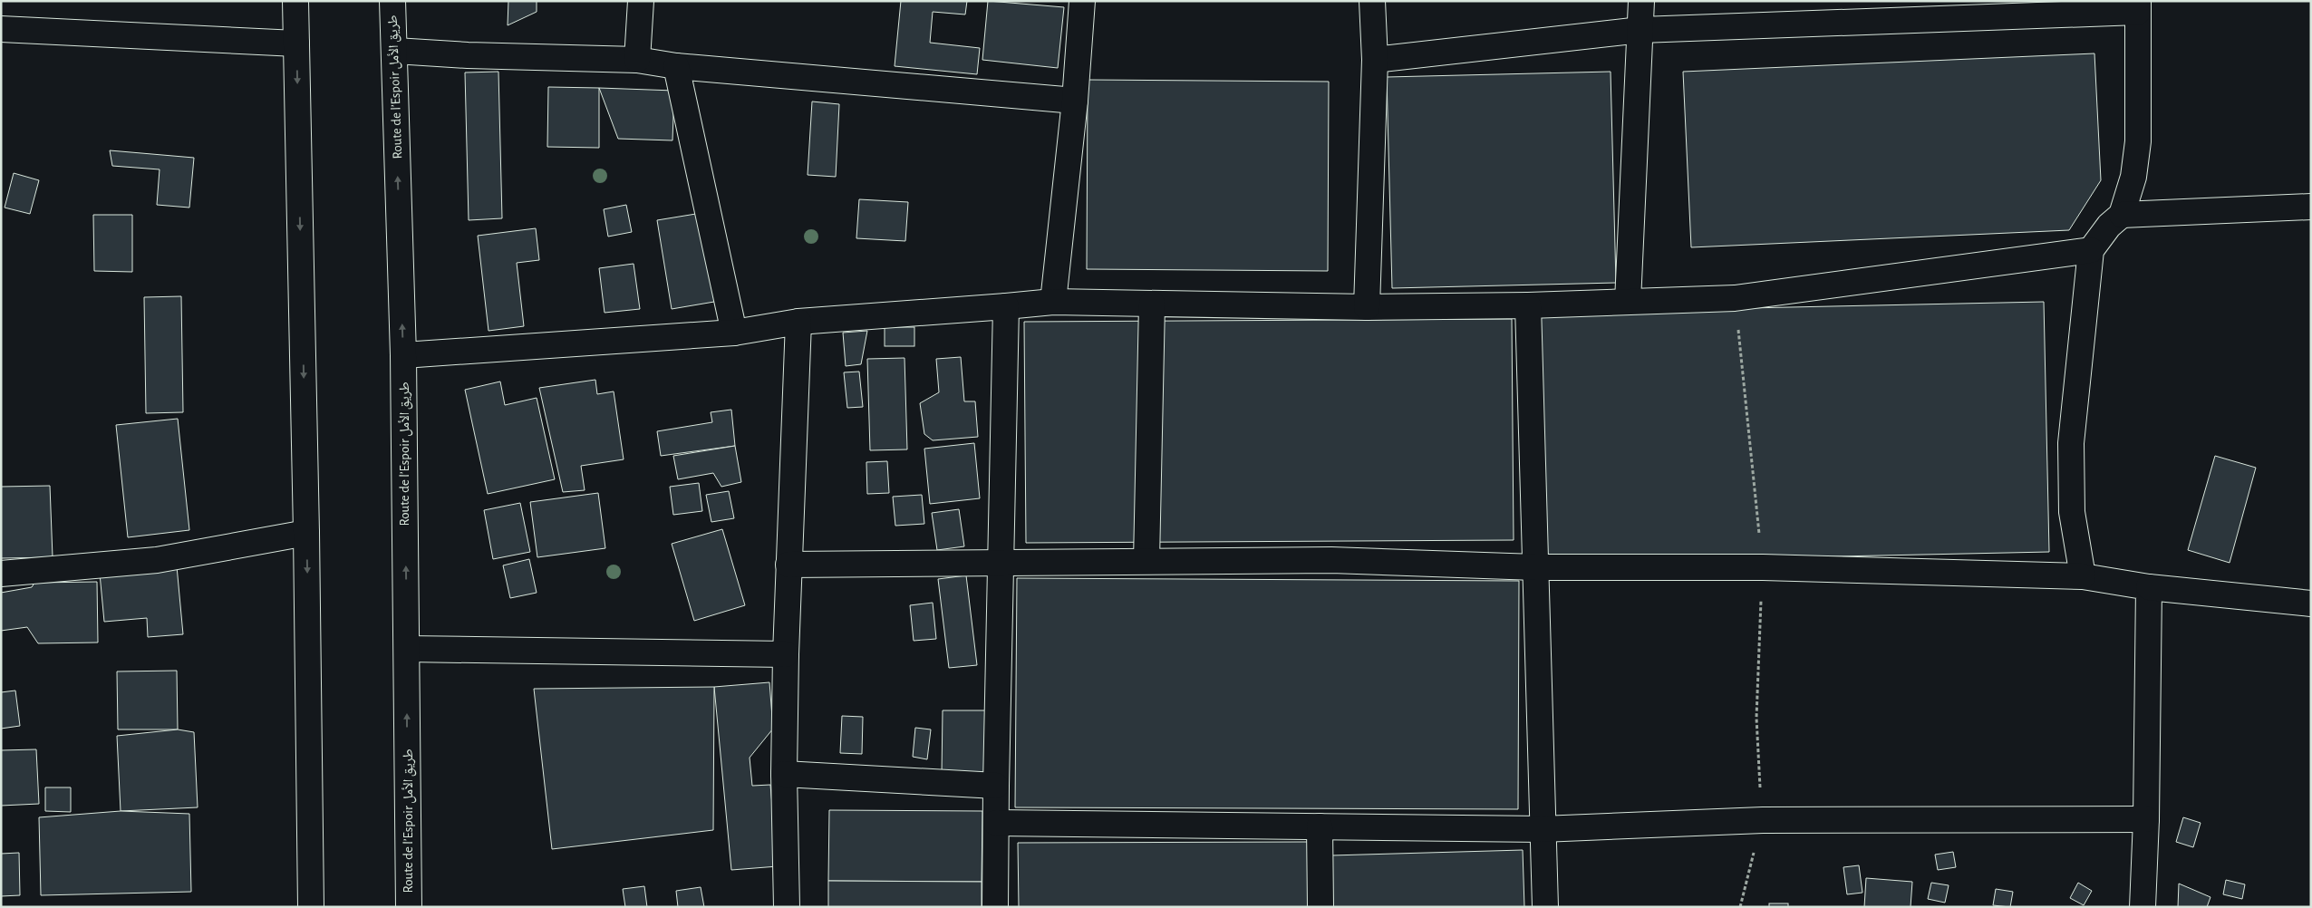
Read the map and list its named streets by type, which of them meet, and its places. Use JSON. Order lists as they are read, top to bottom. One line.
{"streets":{"main road":["Route de l’Espoir طريق الأمل"]}}
